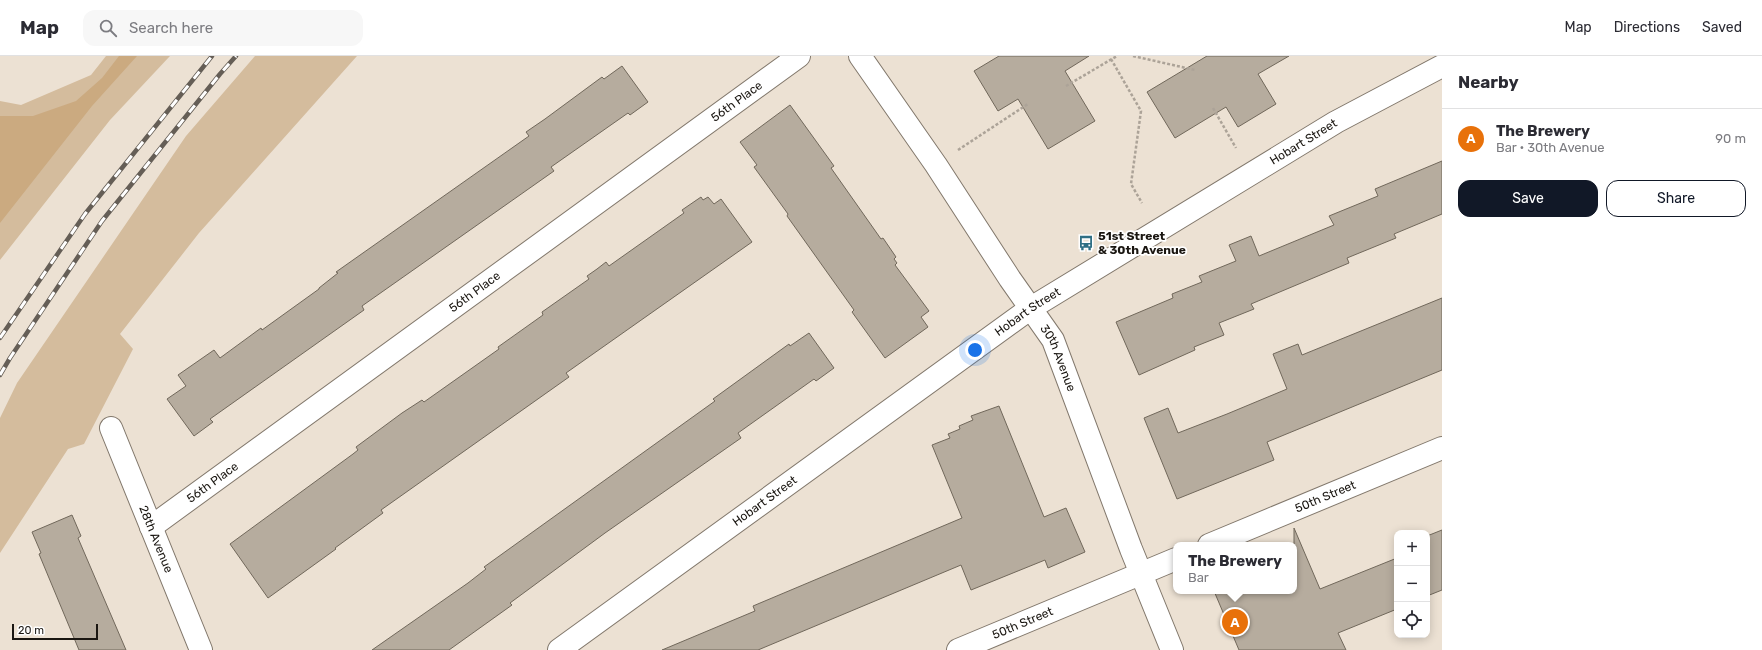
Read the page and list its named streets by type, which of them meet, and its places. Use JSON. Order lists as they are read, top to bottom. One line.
{"streets":{"street":["56th Place","Hobart Street","30th Avenue","50th Street","28th Avenue"]},"crossings":[["56th Place","28th Avenue"],["Hobart Street","30th Avenue"],["30th Avenue","50th Street"]],"places":{"bus stop":["51st Street & 30th Avenue"]},"scale_bar":"20 m","page":{"header":"Map","search":"Search here","nav":["Map","Directions","Saved"],"heading":"Nearby","list":[{"mark":"A","name":"The Brewery","note":"Bar · 30th Avenue","value":"90 m"}],"buttons":["Save","Share"],"map_buttons":["+","−"],"popup":["The Brewery","Bar"],"pins":"A","scale":"20 m"}}
